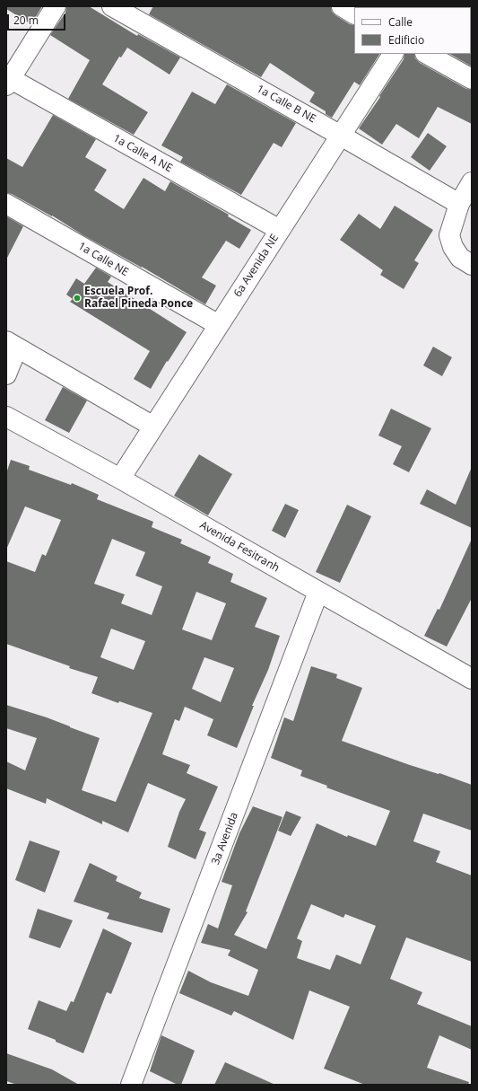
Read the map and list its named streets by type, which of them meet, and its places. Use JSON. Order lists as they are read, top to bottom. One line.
{"streets":{"street":["1a Calle B NE","1a Calle A NE","1a Calle NE","6a Avenida NE","Avenida Fesitranh","3a Avenida"]},"crossings":[["1a Calle B NE","6a Avenida NE"],["1a Calle A NE","6a Avenida NE"],["1a Calle NE","6a Avenida NE"],["6a Avenida NE","Avenida Fesitranh"],["Avenida Fesitranh","3a Avenida"]],"places":["Escuela Prof. Rafael Pineda Ponce"],"legend":["Calle","Edificio"],"scale_bar":"20 m"}
